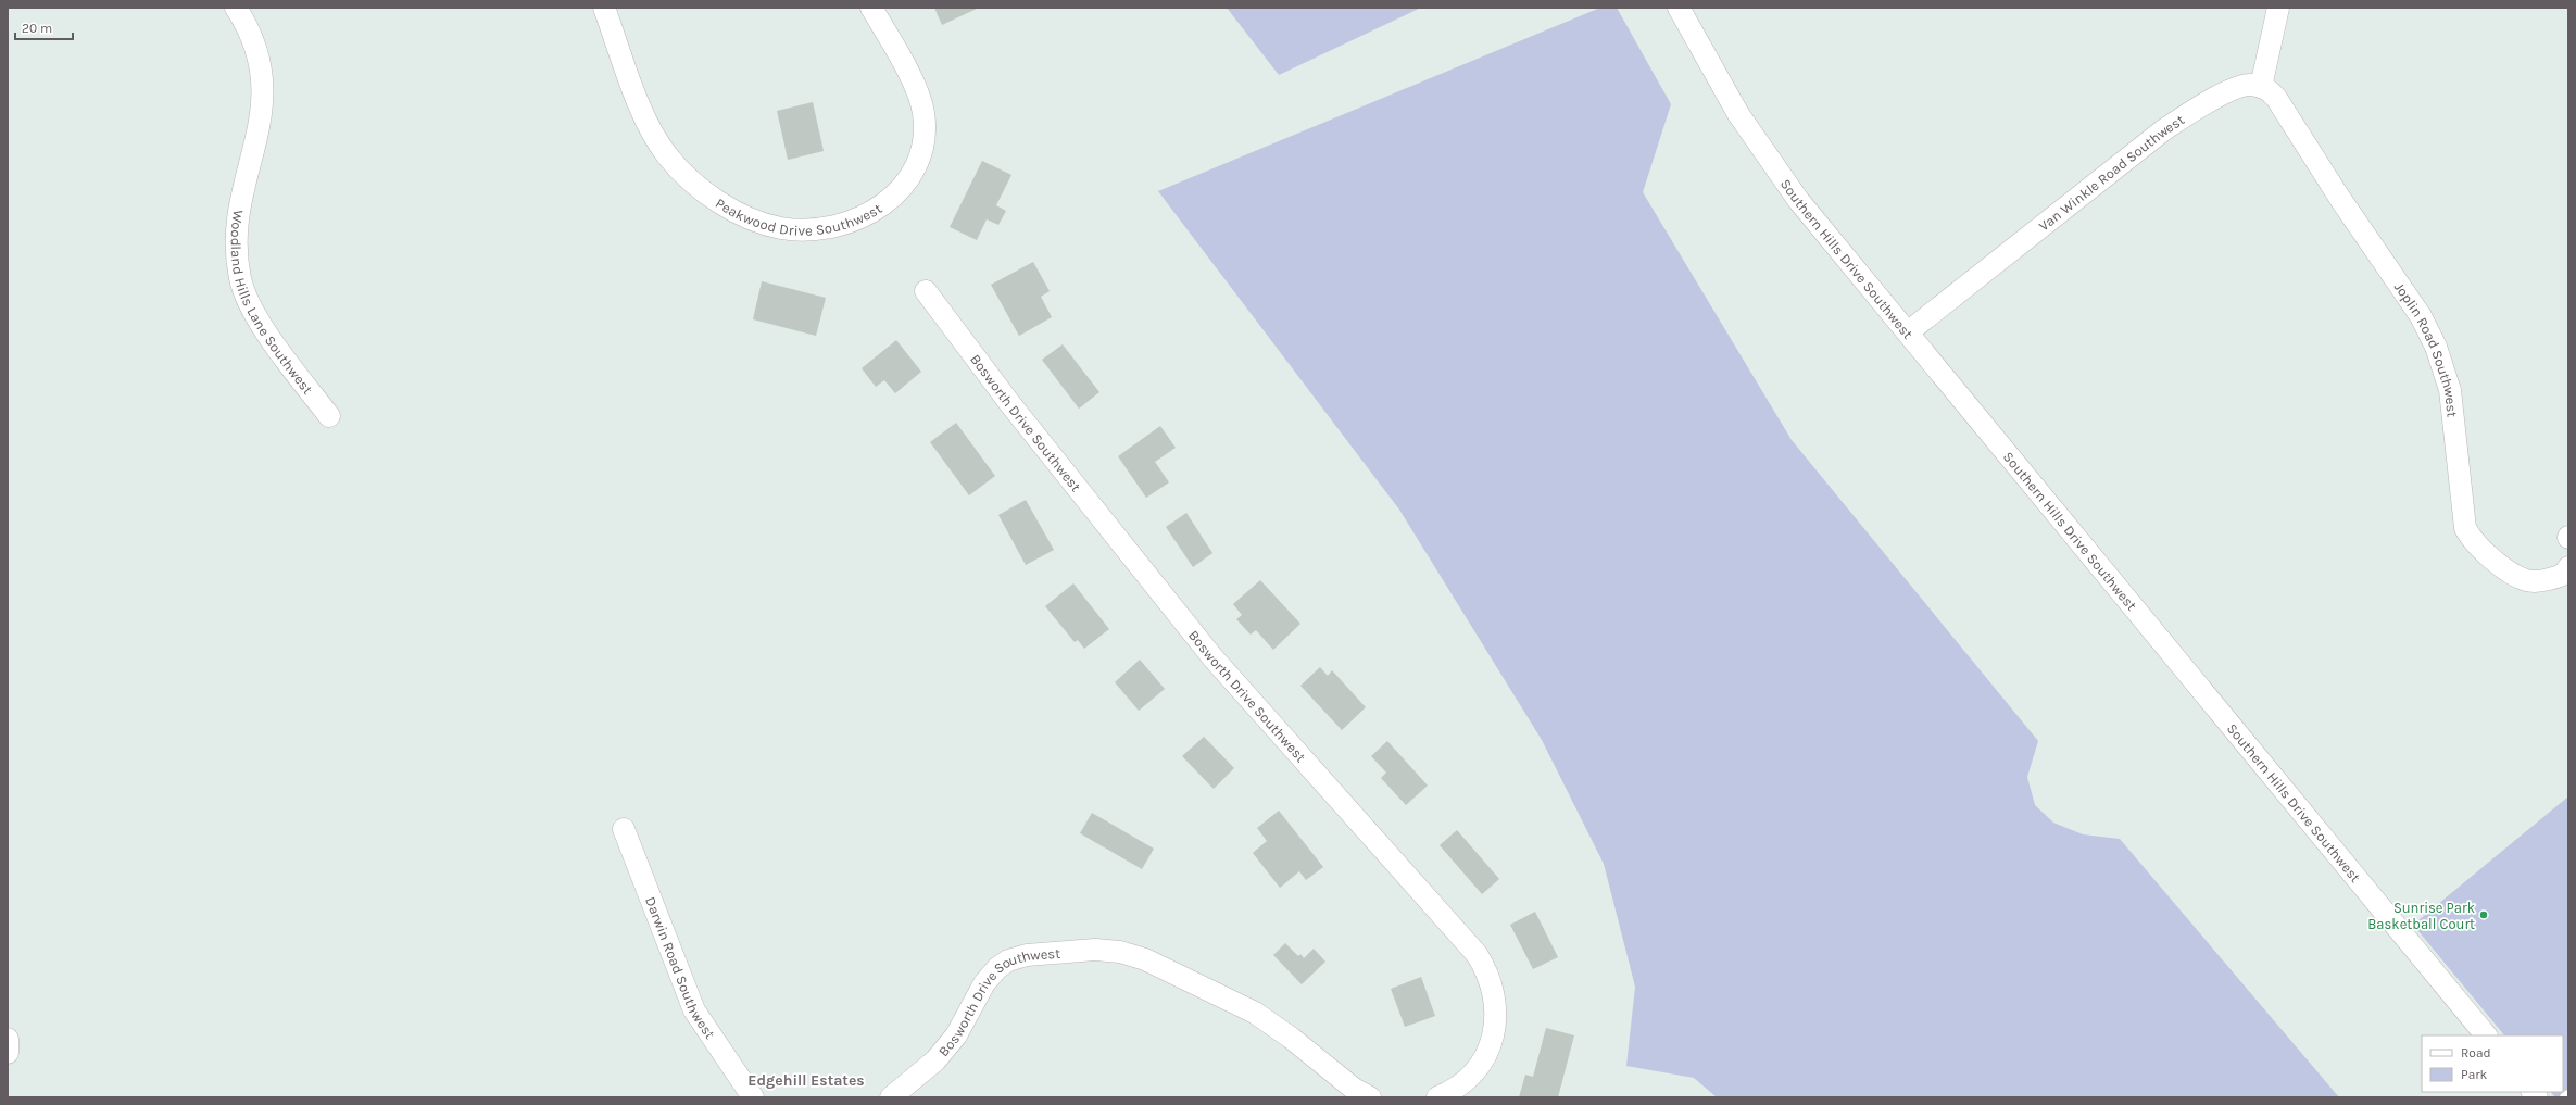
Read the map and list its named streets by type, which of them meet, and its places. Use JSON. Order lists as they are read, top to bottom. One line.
{"streets":{"street":["Van Winkle Road Southwest","Peakwood Drive Southwest","Southern Hills Drive Southwest","Woodland Hills Lane Southwest","Joplin Road Southwest","Bosworth Drive Southwest","Darwin Road Southwest"]},"crossings":[["Van Winkle Road Southwest","Southern Hills Drive Southwest"],["Van Winkle Road Southwest","Joplin Road Southwest"]],"districts":["Edgehill Estates"],"places":["Sunrise Park Basketball Court"],"legend":["Road","Park"],"scale_bar":"20 m"}
